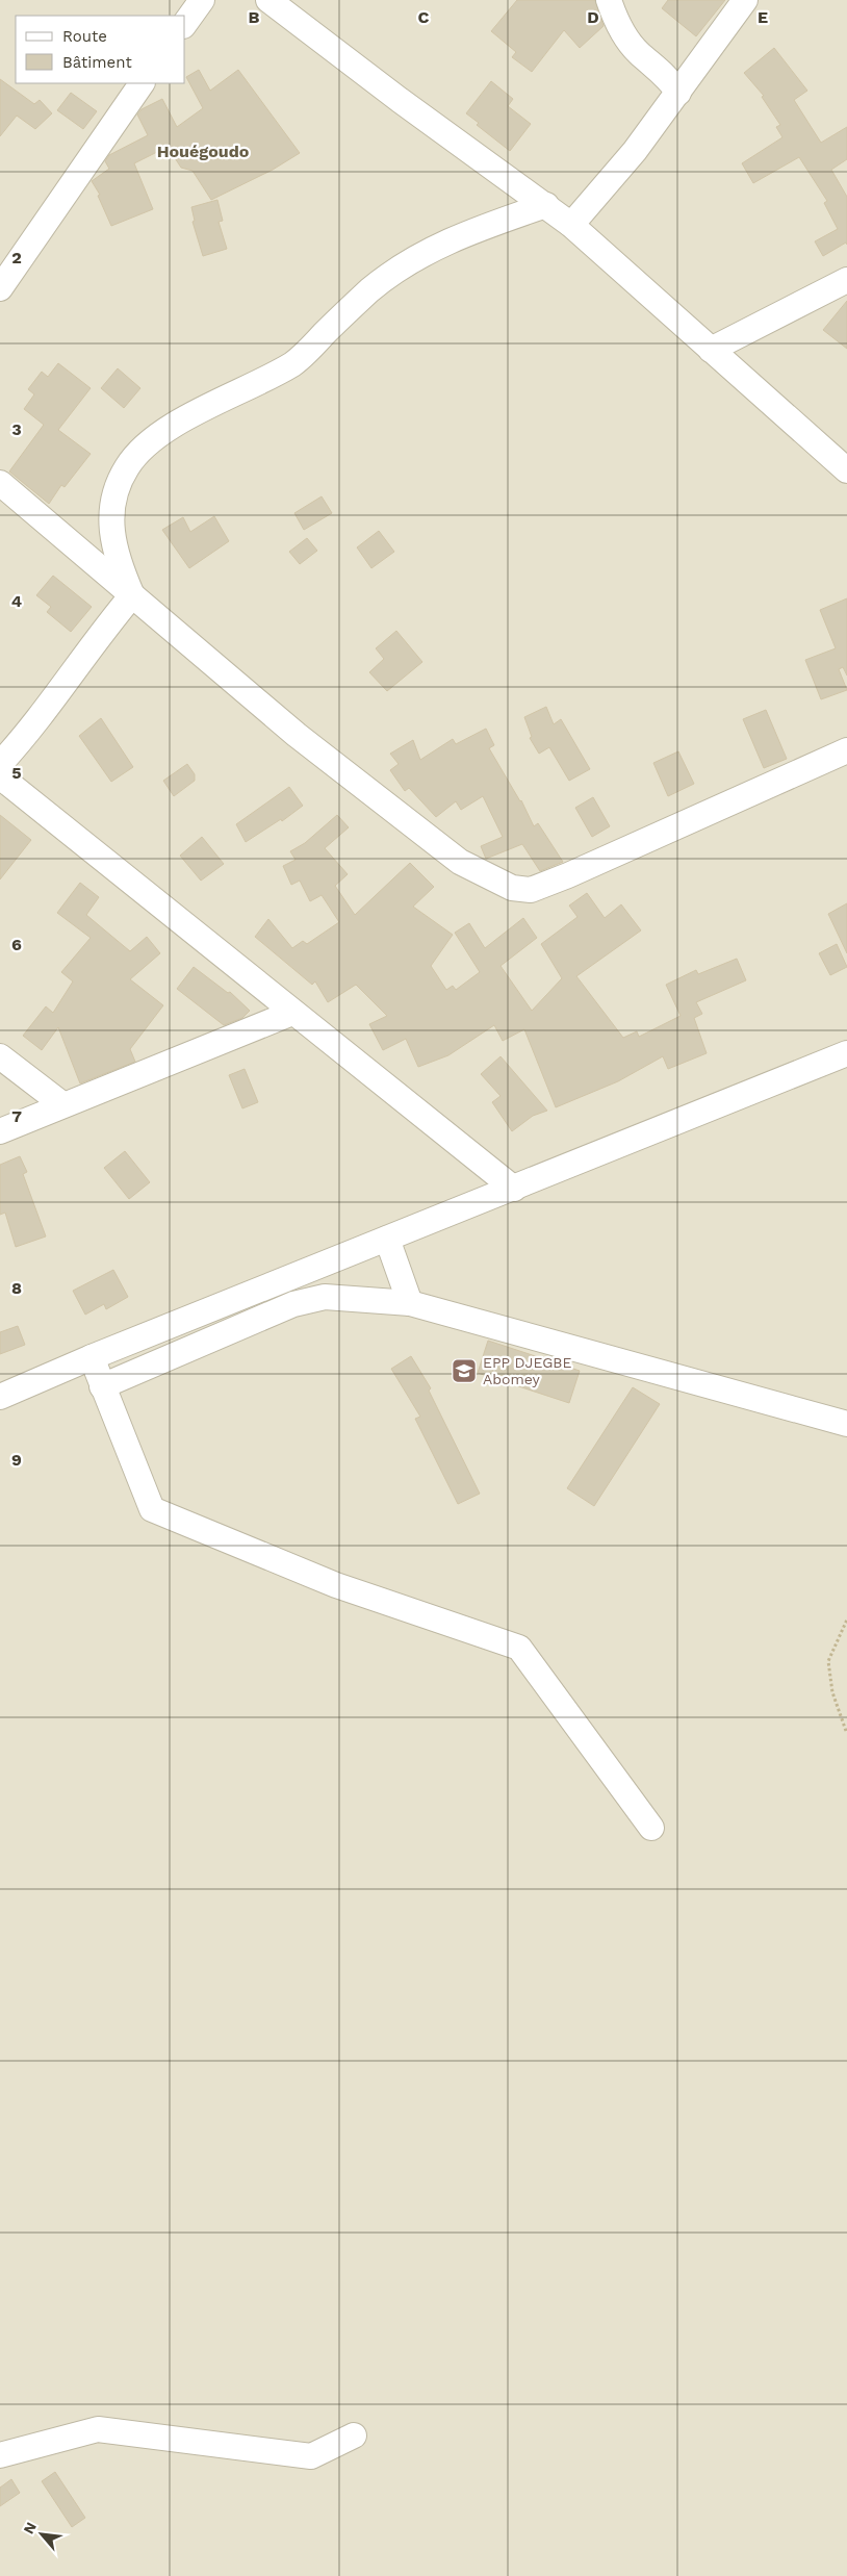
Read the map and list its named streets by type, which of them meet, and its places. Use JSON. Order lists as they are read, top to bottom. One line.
{"districts":["Houégoudo"],"places":{"school or university":["EPP DJEGBE Abomey"]},"legend":["Route","Bâtiment"],"north":"top left","grid":{"columns":["B","C","D","E"],"rows":["2","3","4","5","6","7","8","9"]}}
